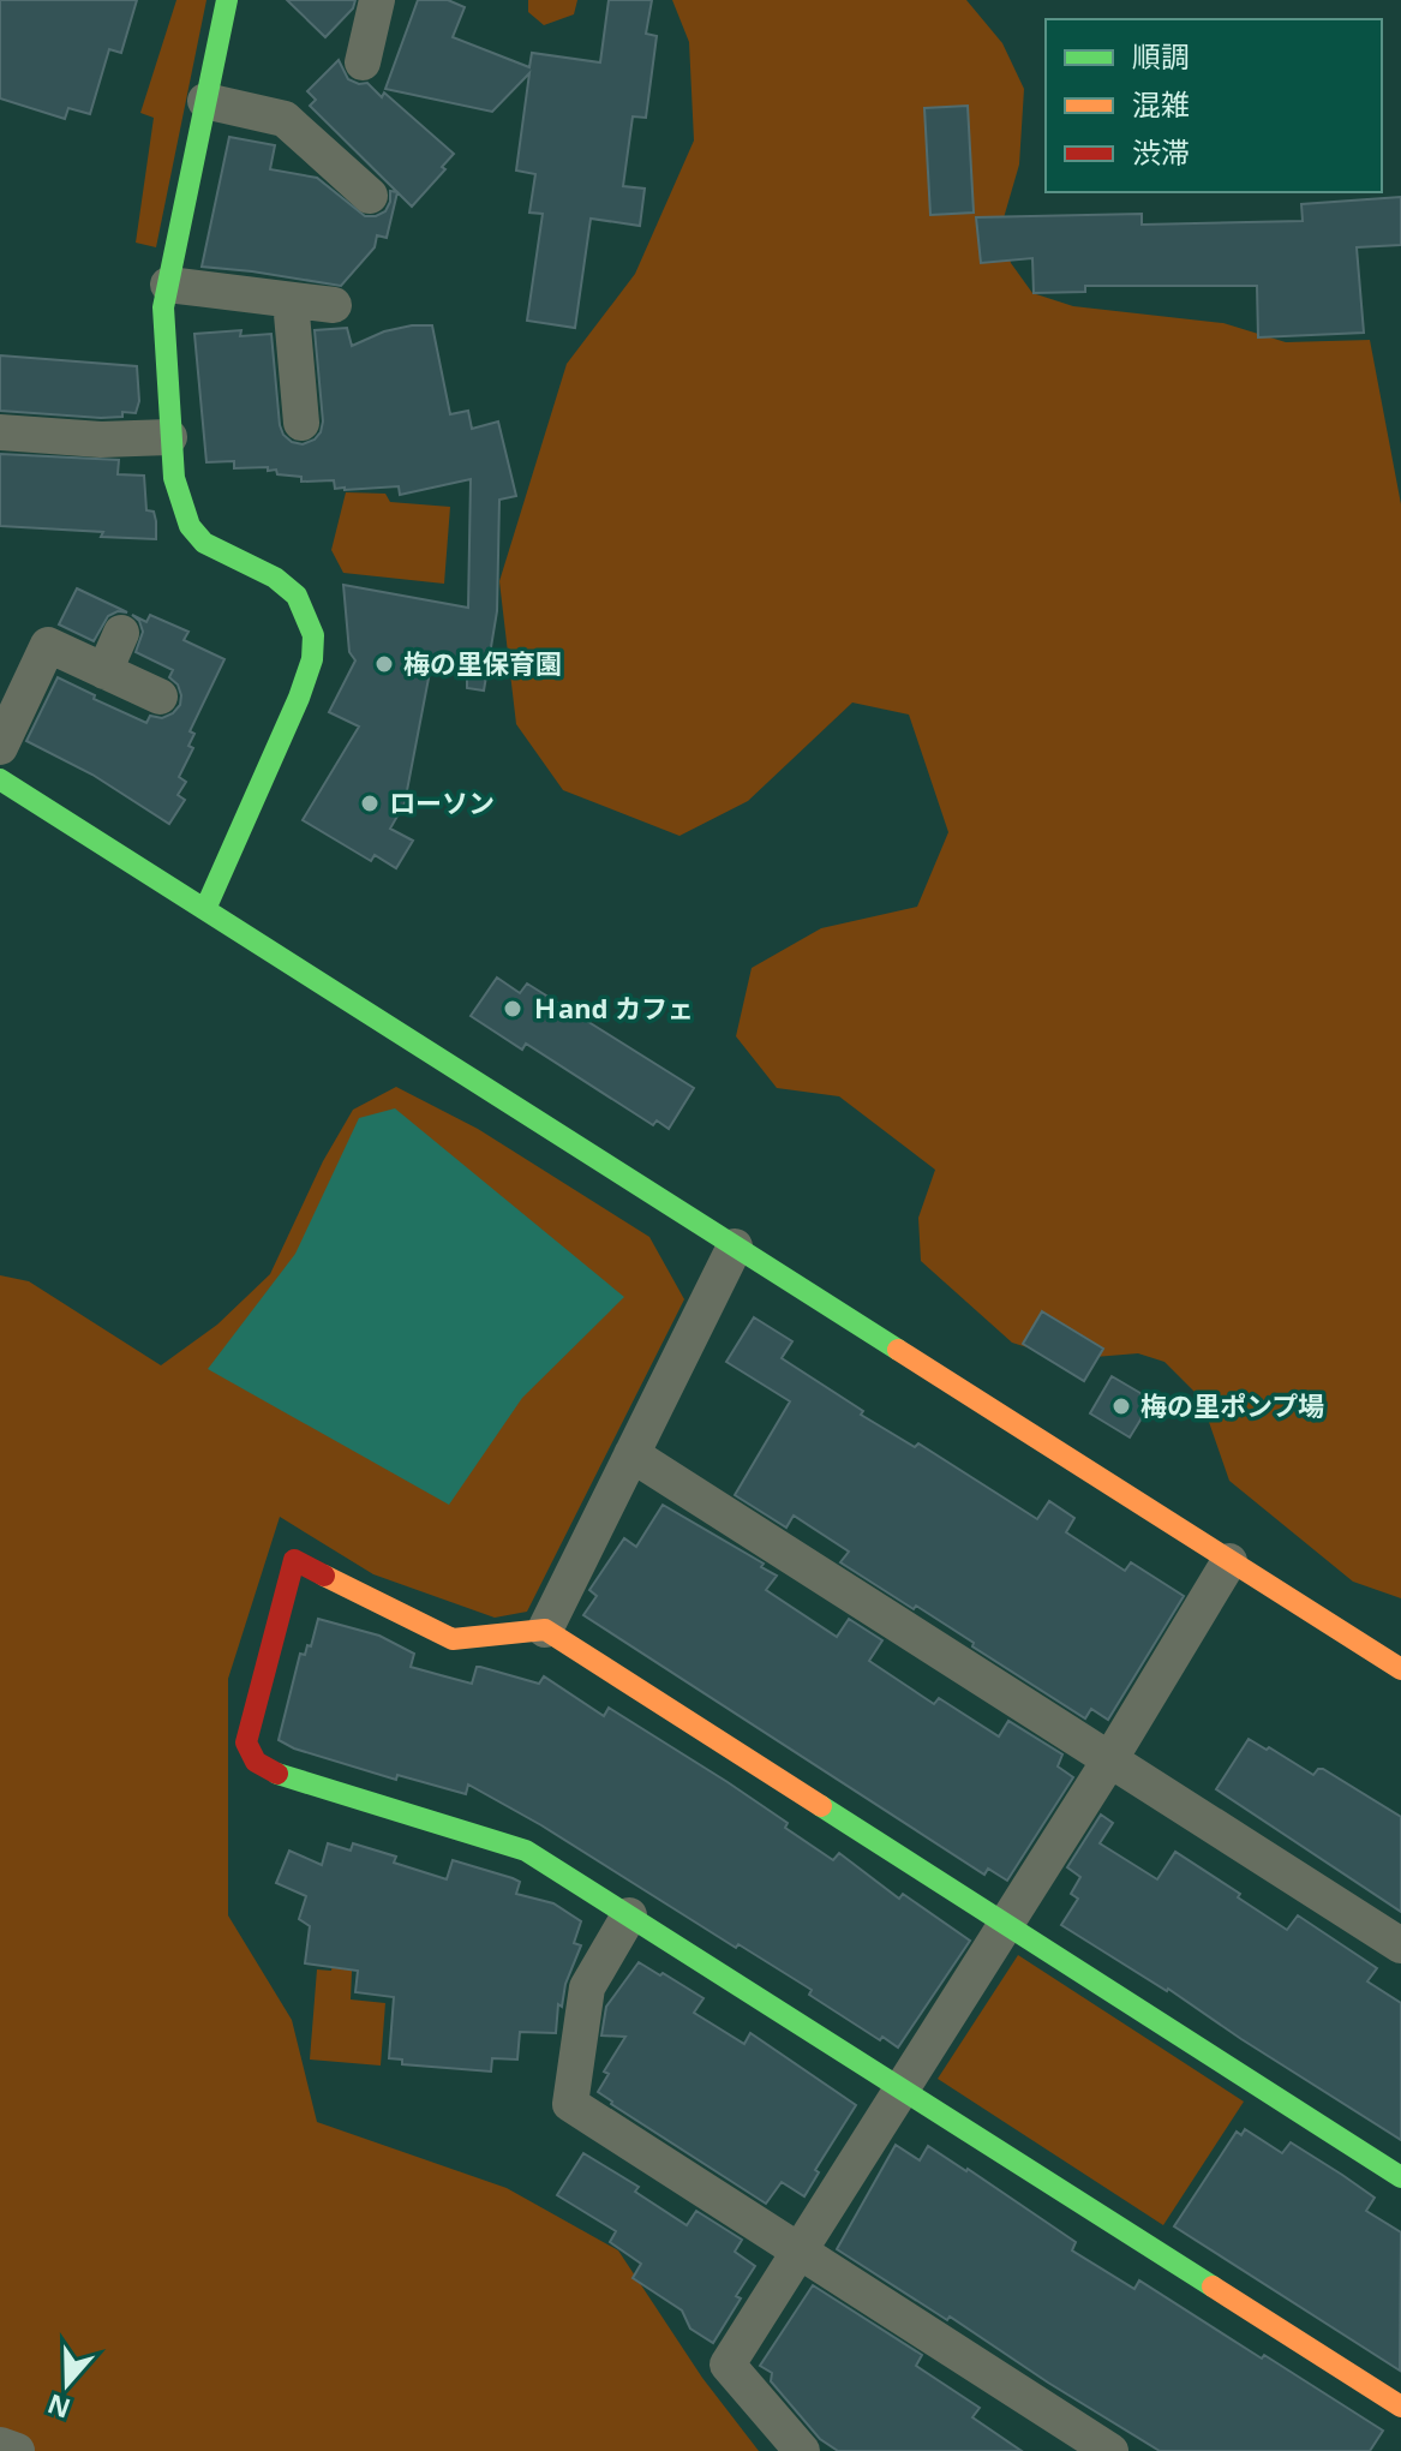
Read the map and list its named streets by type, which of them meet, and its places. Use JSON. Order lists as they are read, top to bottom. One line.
{"places":["梅の里保育園","ローソン","Ｈand カフェ","梅の里ポンプ場"],"legend":["順調","混雑","渋滞"],"north":"bottom"}
